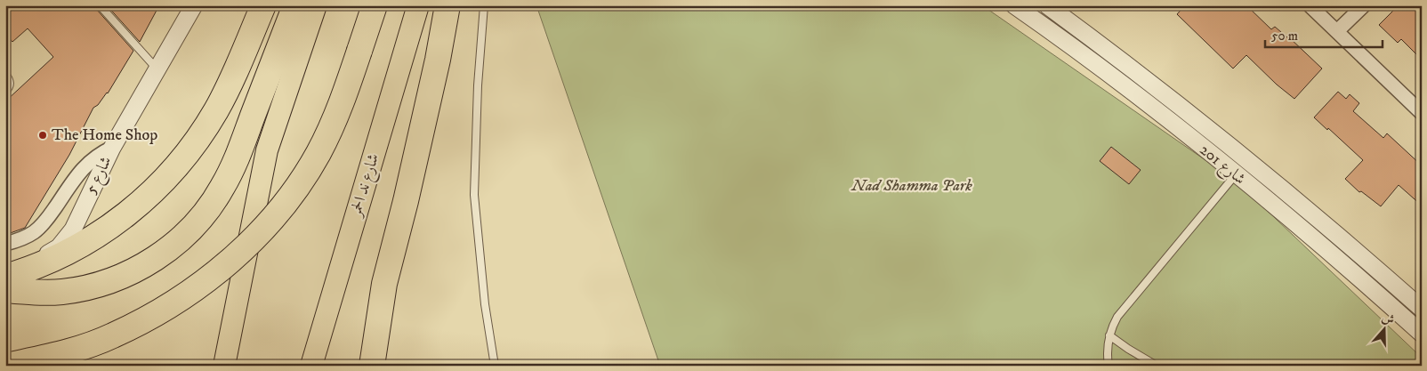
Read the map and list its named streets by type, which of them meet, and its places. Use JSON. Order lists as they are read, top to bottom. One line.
{"streets":{"main road":["شارع ند الحمر"],"street":["شارع 201","شارع 5"]},"parks":["Nad Shamma Park"],"places":["The Home Shop"],"scale_bar":"50 m","north":"top"}
